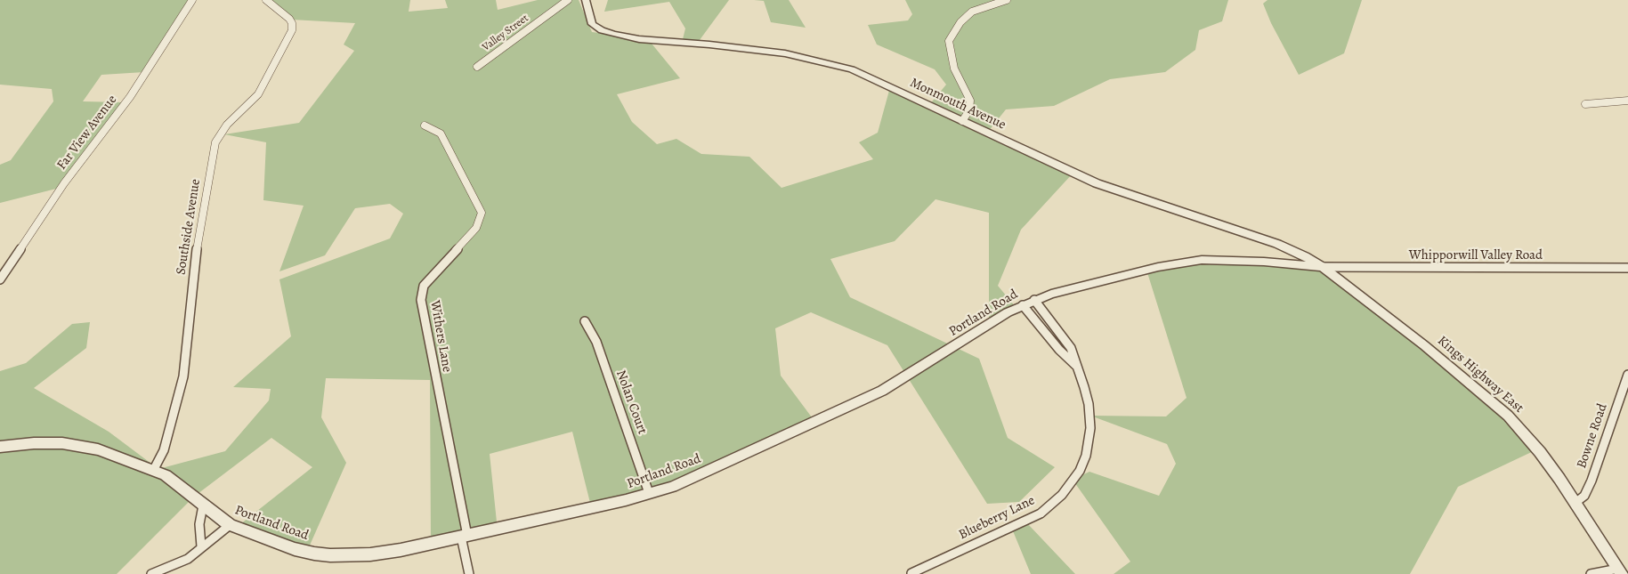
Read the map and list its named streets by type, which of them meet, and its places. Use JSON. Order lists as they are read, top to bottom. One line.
{"streets":{"street":["Valley Street","Monmouth Avenue","Far View Avenue","Southside Avenue","Whipporwill Valley Road","Portland Road","Withers Lane","Kings Highway East","Nolan Court","Bowne Road","Blueberry Lane"]},"crossings":[["Monmouth Avenue","Whipporwill Valley Road"],["Monmouth Avenue","Portland Road"],["Monmouth Avenue","Kings Highway East"],["Southside Avenue","Portland Road"],["Whipporwill Valley Road","Portland Road"],["Whipporwill Valley Road","Kings Highway East"],["Portland Road","Withers Lane"],["Portland Road","Kings Highway East"],["Portland Road","Nolan Court"],["Portland Road","Blueberry Lane"],["Kings Highway East","Bowne Road"]]}
